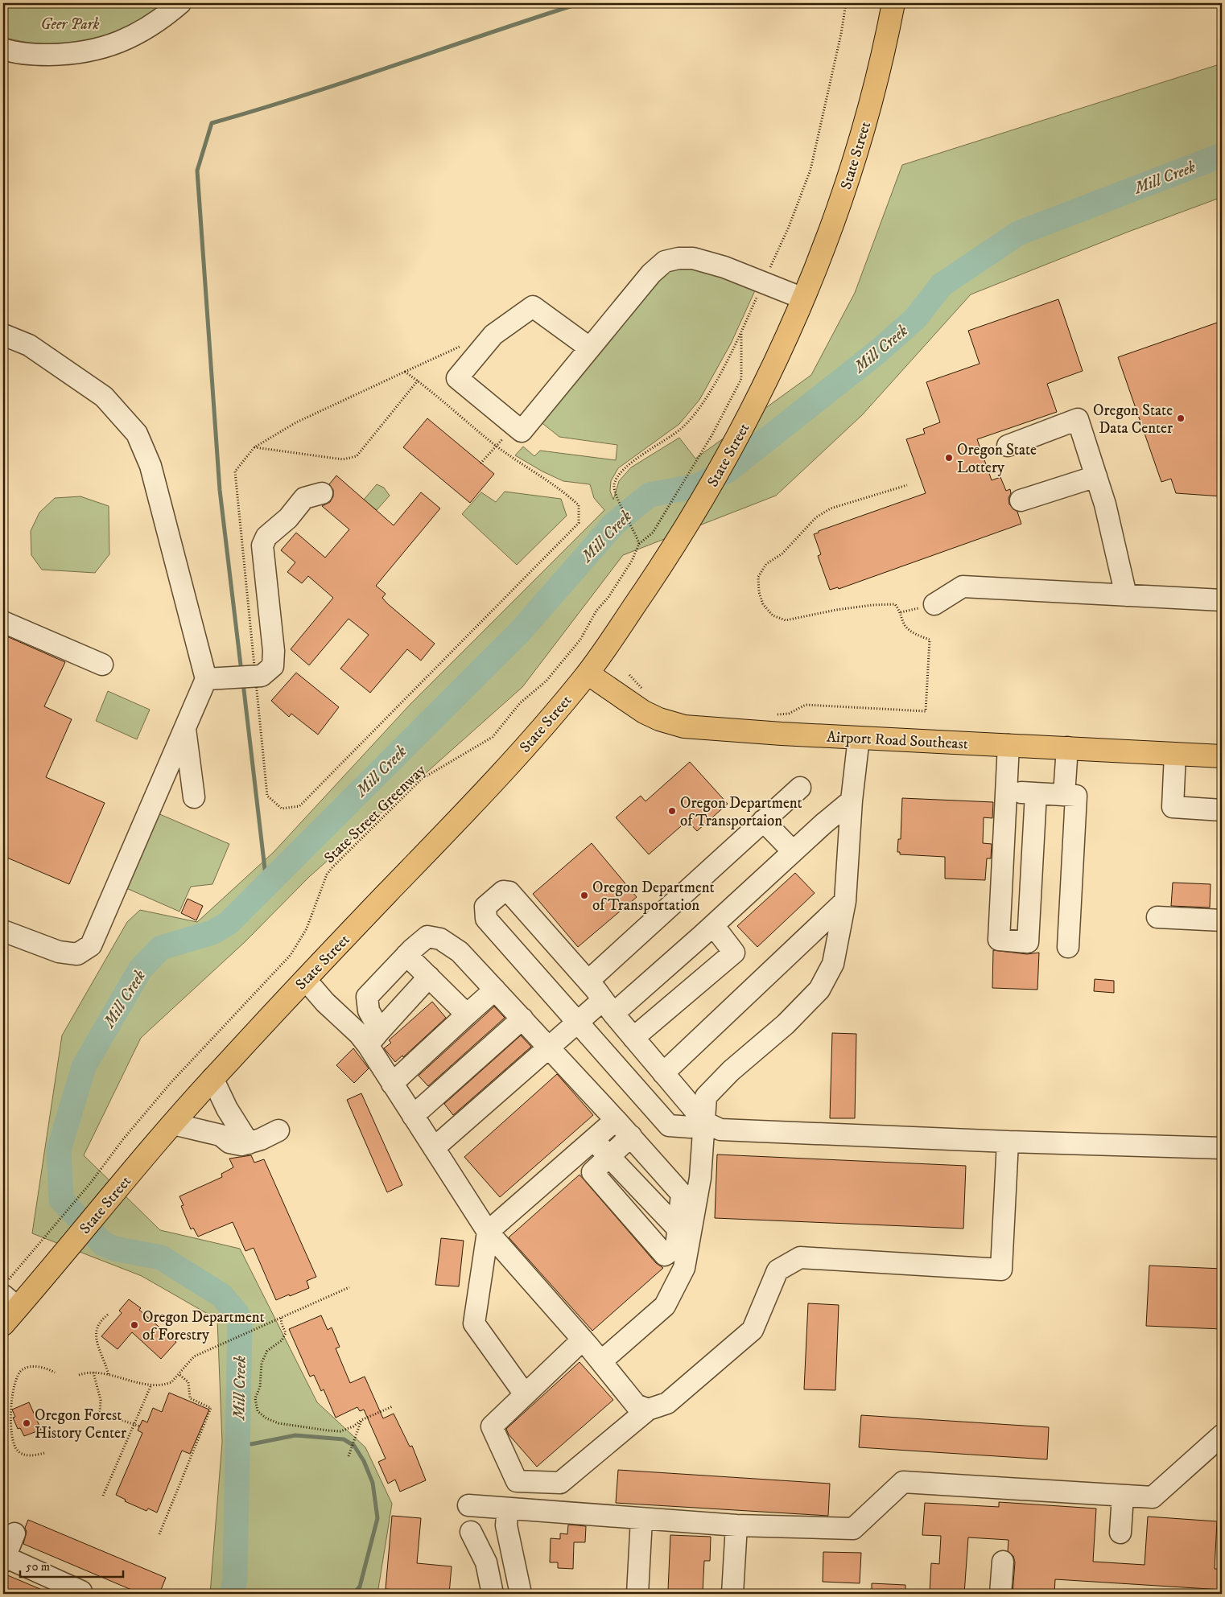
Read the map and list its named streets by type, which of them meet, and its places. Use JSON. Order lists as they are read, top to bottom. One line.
{"streets":{"main road":["State Street","Airport Road Southeast"],"path":["State Street Greenway"]},"crossings":[["State Street","Airport Road Southeast"],["State Street","State Street Greenway"]],"water":["Mill Creek"],"parks":["Geer Park"],"places":["Oregon State Data Center","Oregon State Lottery","Oregon Department of Transportaion","Oregon Department of Transportation","Oregon Department of Forestry","Oregon Forest History Center"],"scale_bar":"50 m"}
